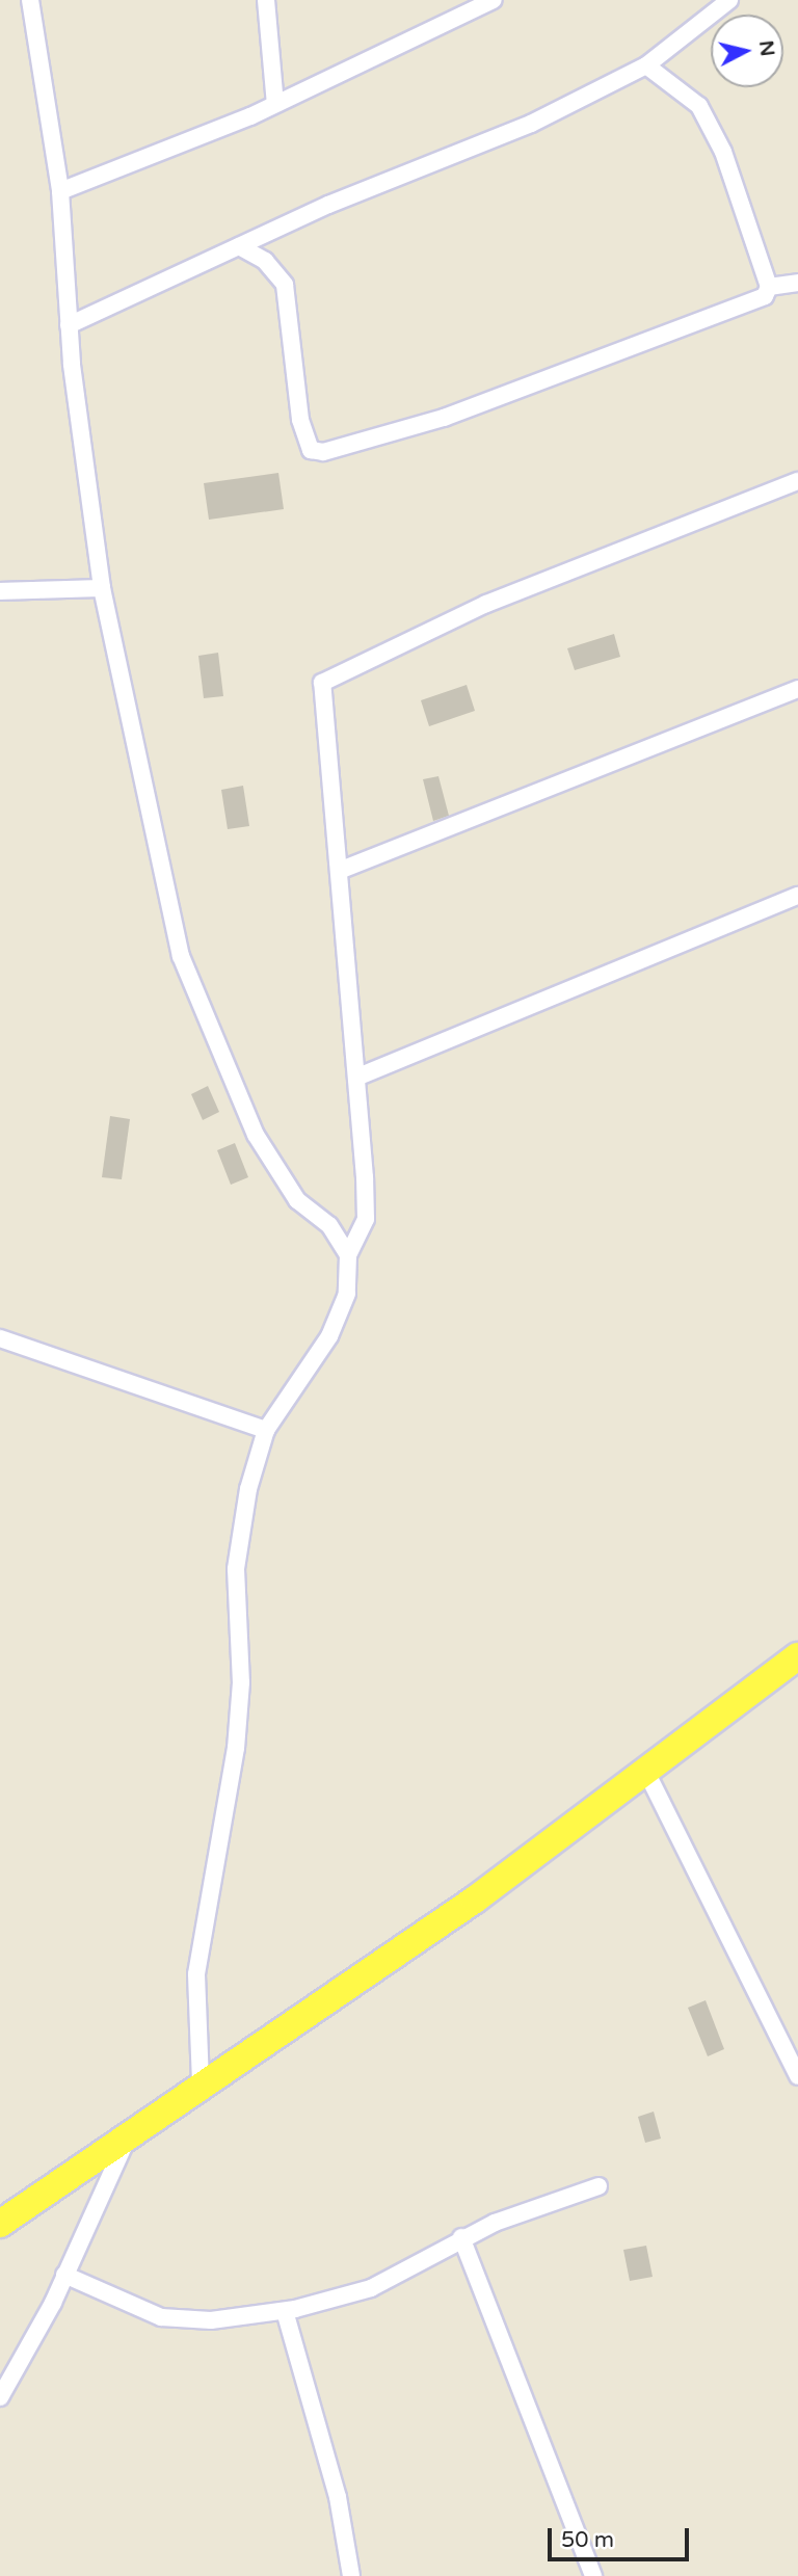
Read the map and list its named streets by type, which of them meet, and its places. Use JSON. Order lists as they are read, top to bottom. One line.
{"scale_bar":"50 m","north":"right"}
